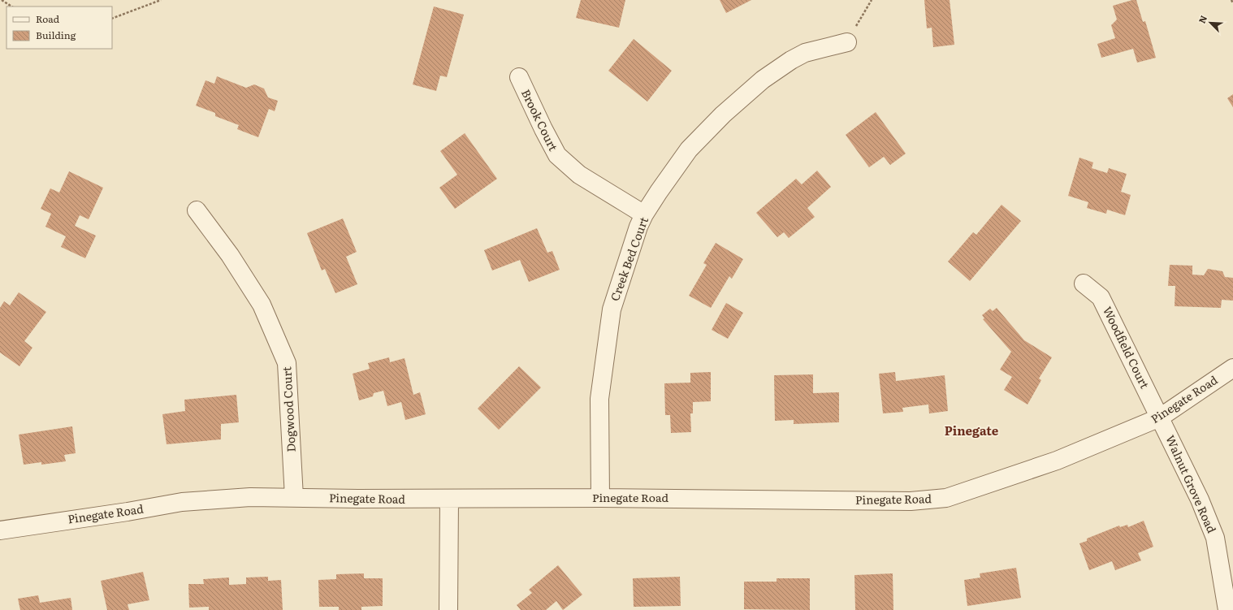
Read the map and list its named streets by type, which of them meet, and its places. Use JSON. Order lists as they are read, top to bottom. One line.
{"streets":{"street":["Brook Court","Creek Bed Court","Woodfield Court","Pinegate Road","Dogwood Court","Walnut Grove Road"]},"crossings":[["Brook Court","Creek Bed Court"],["Creek Bed Court","Pinegate Road"],["Woodfield Court","Pinegate Road"],["Woodfield Court","Walnut Grove Road"],["Pinegate Road","Dogwood Court"],["Pinegate Road","Walnut Grove Road"]],"districts":["Pinegate"],"legend":["Road","Building"],"north":"top left"}
